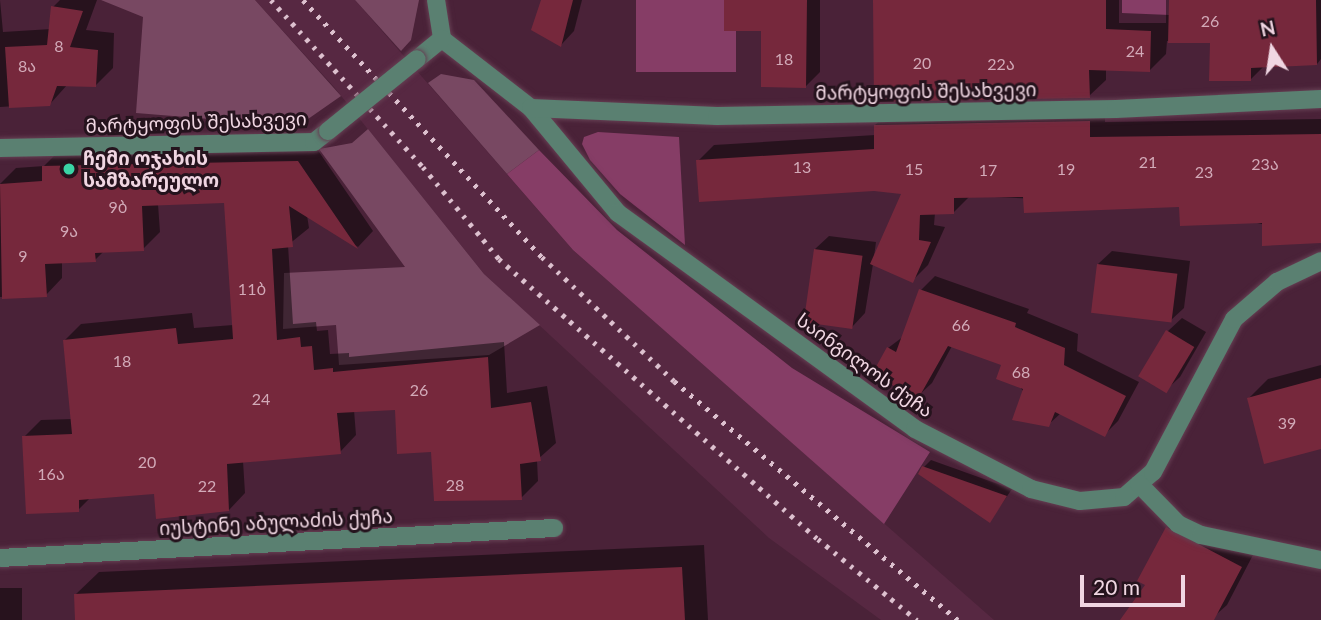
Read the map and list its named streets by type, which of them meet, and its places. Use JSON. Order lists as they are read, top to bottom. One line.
{"streets":{"street":["მარტყოფის შესახვევი","საინგილოს ქუჩა","იუსტინე აბულაძის ქუჩა"]},"crossings":[["მარტყოფის შესახვევი","საინგილოს ქუჩა"]],"places":["ჩემი ოჯახის სამზარეულო"],"house_numbers":["26","8","24","18","20","22ა","8ა","21","23ა","13","15","19","17","23","9ბ","9ა","9","11ბ","66","18","68","26","24","39","20","16ა","28","22"],"scale_bar":"20 m","north":"top"}
